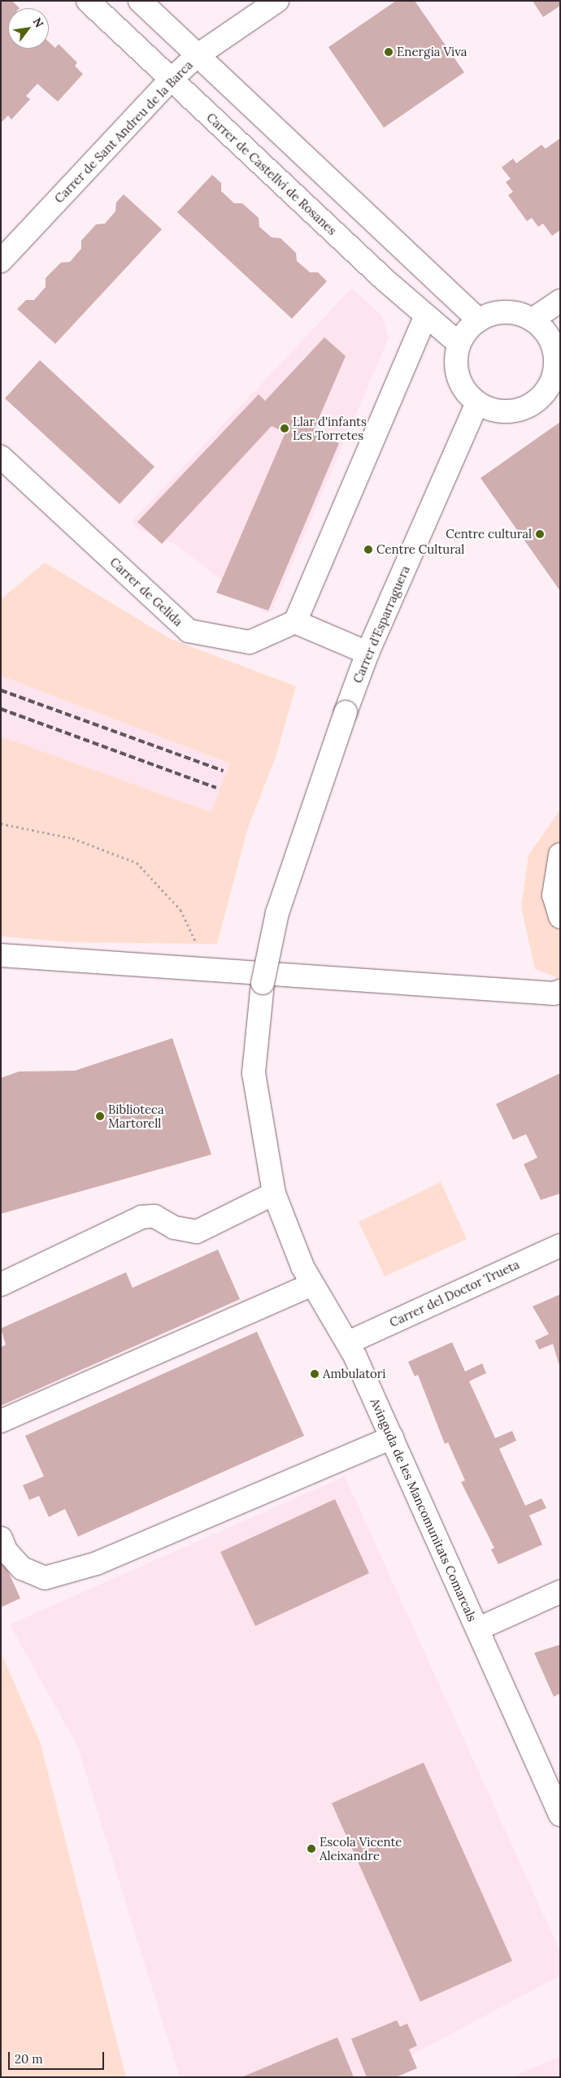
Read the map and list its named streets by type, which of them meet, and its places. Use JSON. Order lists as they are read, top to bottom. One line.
{"streets":{"street":["Carrer de Sant Andreu de la Barca","Carrer de Castellví de Rosanes","Carrer de Gelida","Carrer d'Esparraguera","Carrer del Doctor Trueta","Avinguda de les Mancomunitats Comarcals"]},"crossings":[["Carrer de Sant Andreu de la Barca","Carrer de Castellví de Rosanes"],["Carrer de Castellví de Rosanes","Carrer d'Esparraguera"],["Carrer d'Esparraguera","Avinguda de les Mancomunitats Comarcals"],["Carrer del Doctor Trueta","Avinguda de les Mancomunitats Comarcals"]],"places":["Energia Viva","Llar d'infants Les Torretes","Centre cultural","Centre Cultural","Biblioteca Martorell","Ambulatori","Escola Vicente Aleixandre"],"scale_bar":"20 m","north":"top right"}
